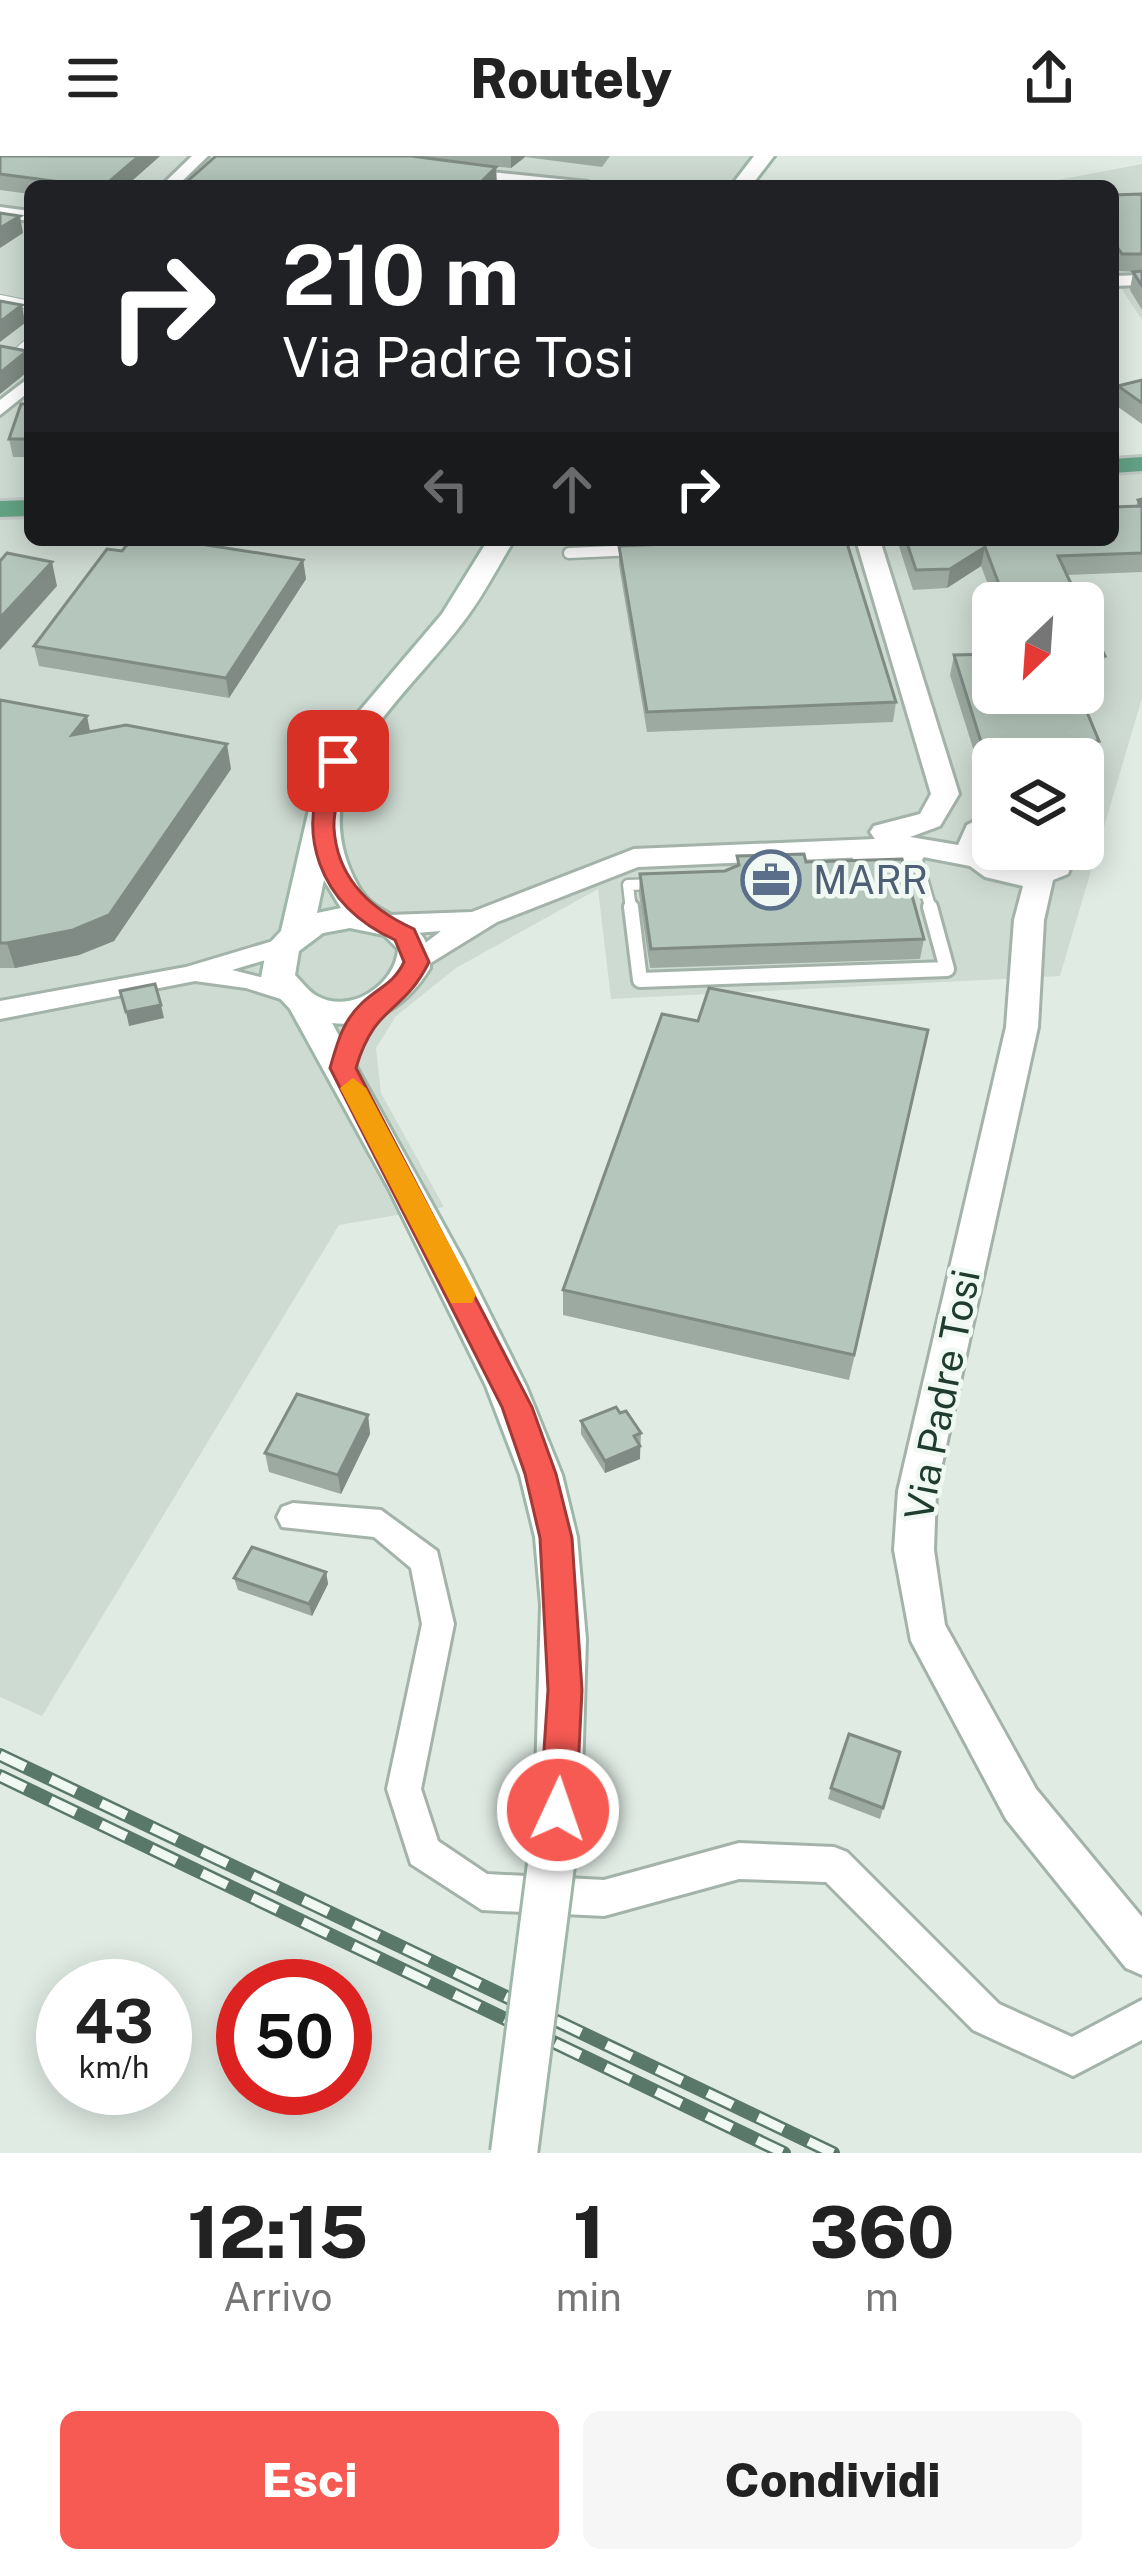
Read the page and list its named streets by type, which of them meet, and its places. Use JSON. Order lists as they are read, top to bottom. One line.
{"streets":{"street":["Via Padre Tosi"]},"places":{"office":["MARR"]},"north":"bottom left","page":{"header":"Routely","turn":["210 m","Via Padre Tosi"],"speed":"43 km/h","limit":"50","eta":["12:15","Arrivo","1","min","360","m"],"buttons":["Esci","Condividi"]}}
